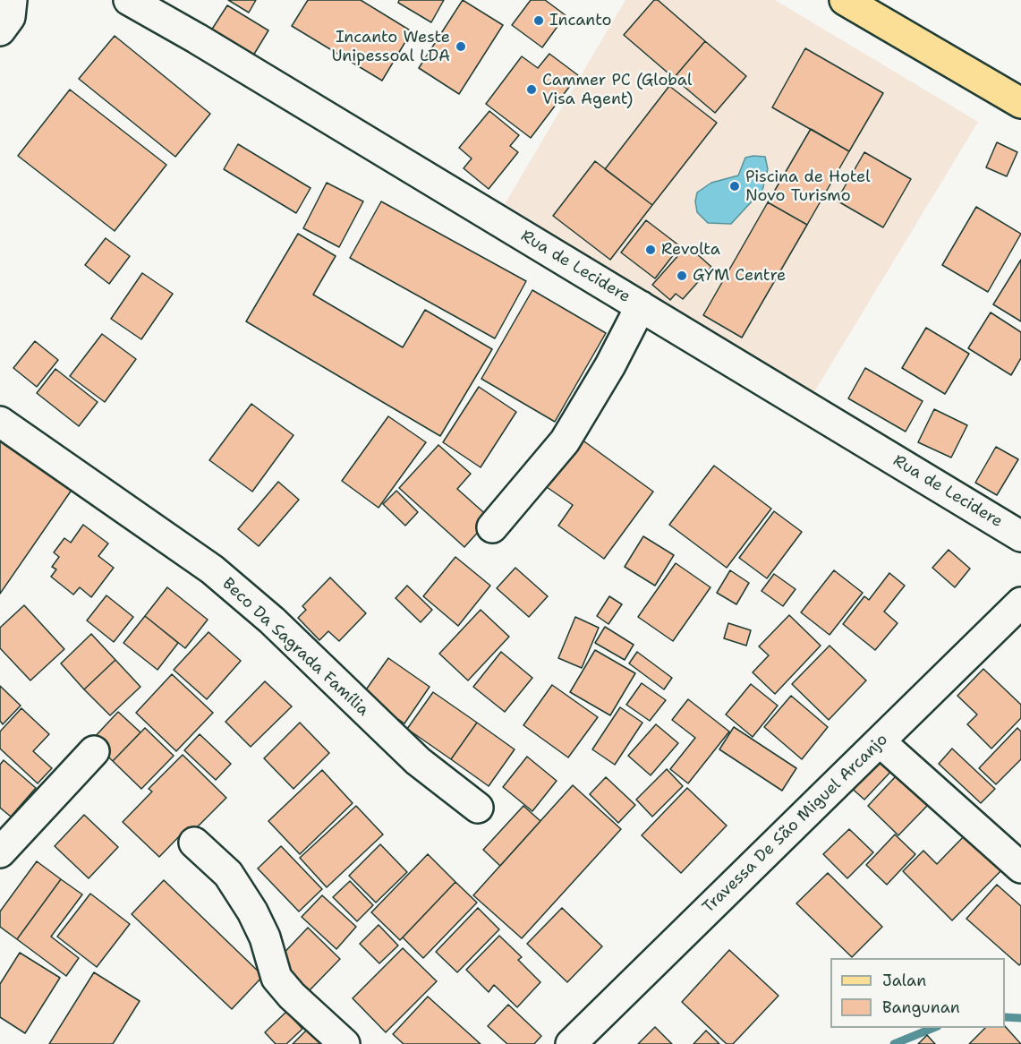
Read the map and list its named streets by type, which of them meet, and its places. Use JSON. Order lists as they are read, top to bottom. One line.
{"streets":{"street":["Rua de Lecidere","Beco Da Sagrada Família","Travessa De São Miguel Arcanjo"]},"places":["Incanto","Incanto Weste Unipessoal LDA","Cammer PC (Global Visa Agent)","Piscina de Hotel Novo Turismo","Revolta","GYM Centre"],"legend":["Jalan","Bangunan"]}
